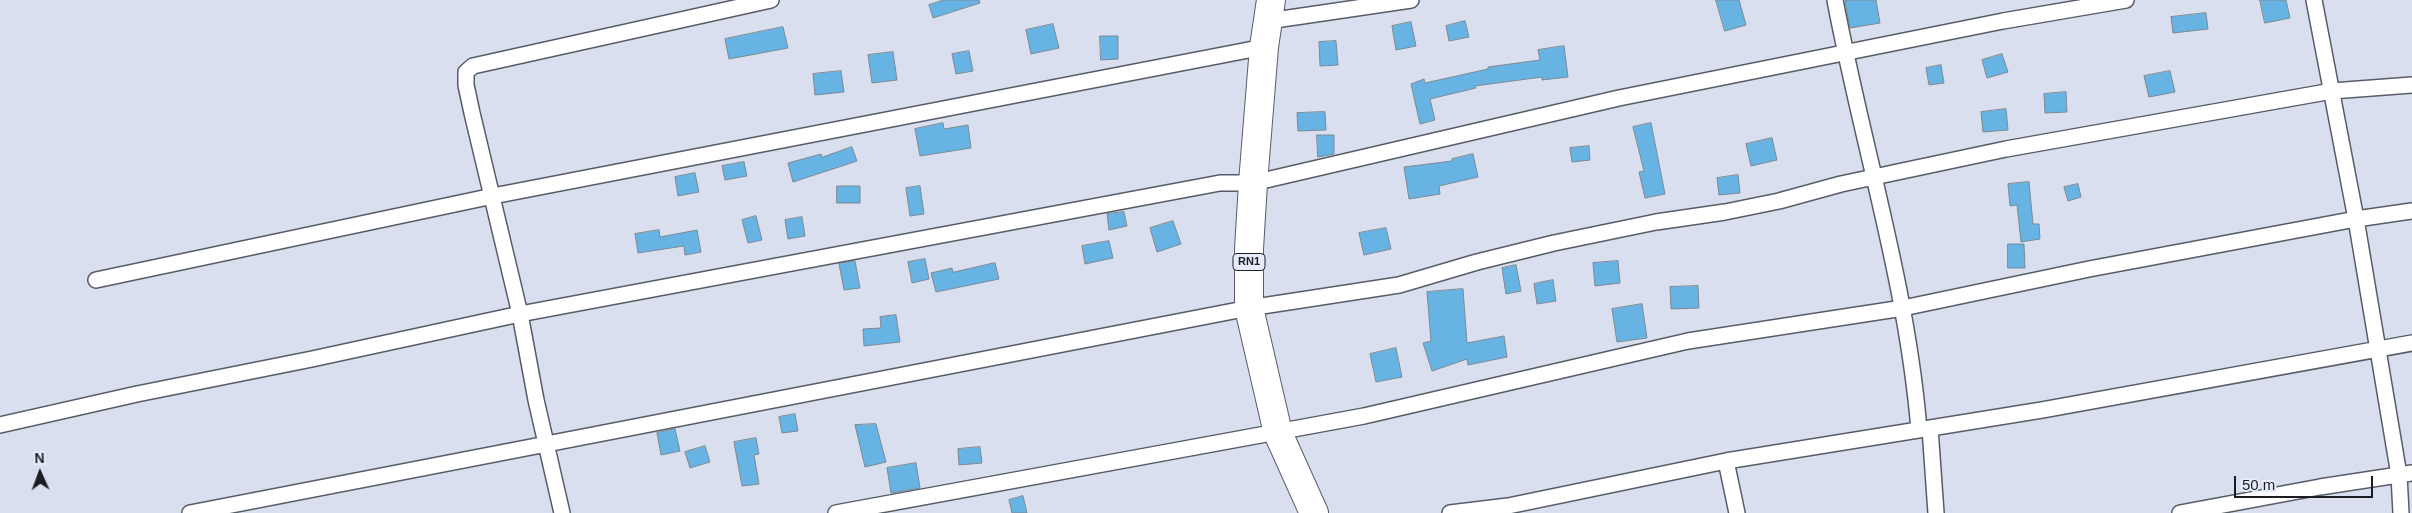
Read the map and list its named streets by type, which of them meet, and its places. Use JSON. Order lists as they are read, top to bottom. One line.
{"streets":{"highway":["RN1"]},"scale_bar":"50 m","north":"top"}
